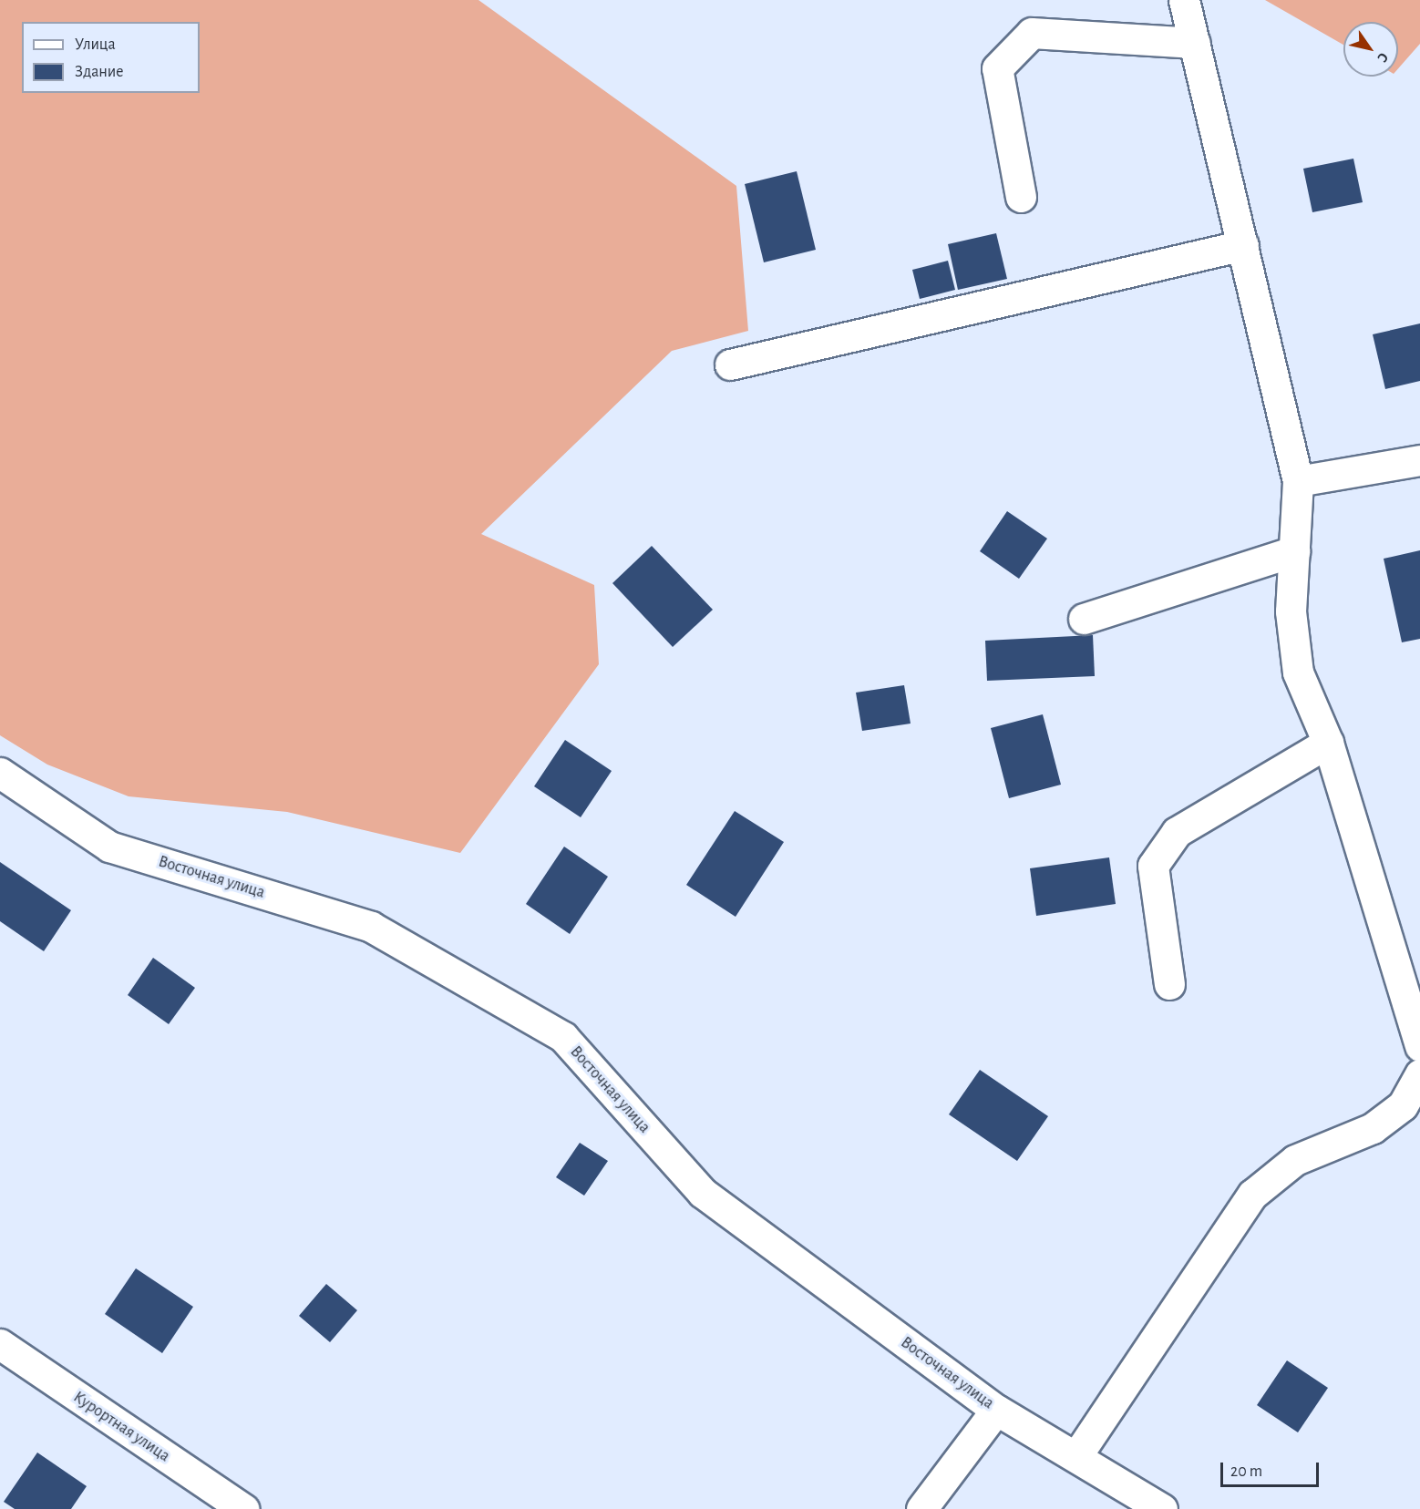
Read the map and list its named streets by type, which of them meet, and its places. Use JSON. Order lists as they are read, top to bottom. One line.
{"streets":{"street":["Восточная улица","Курортная улица"]},"legend":["Улица","Здание"],"scale_bar":"20 m","north":"bottom right"}
